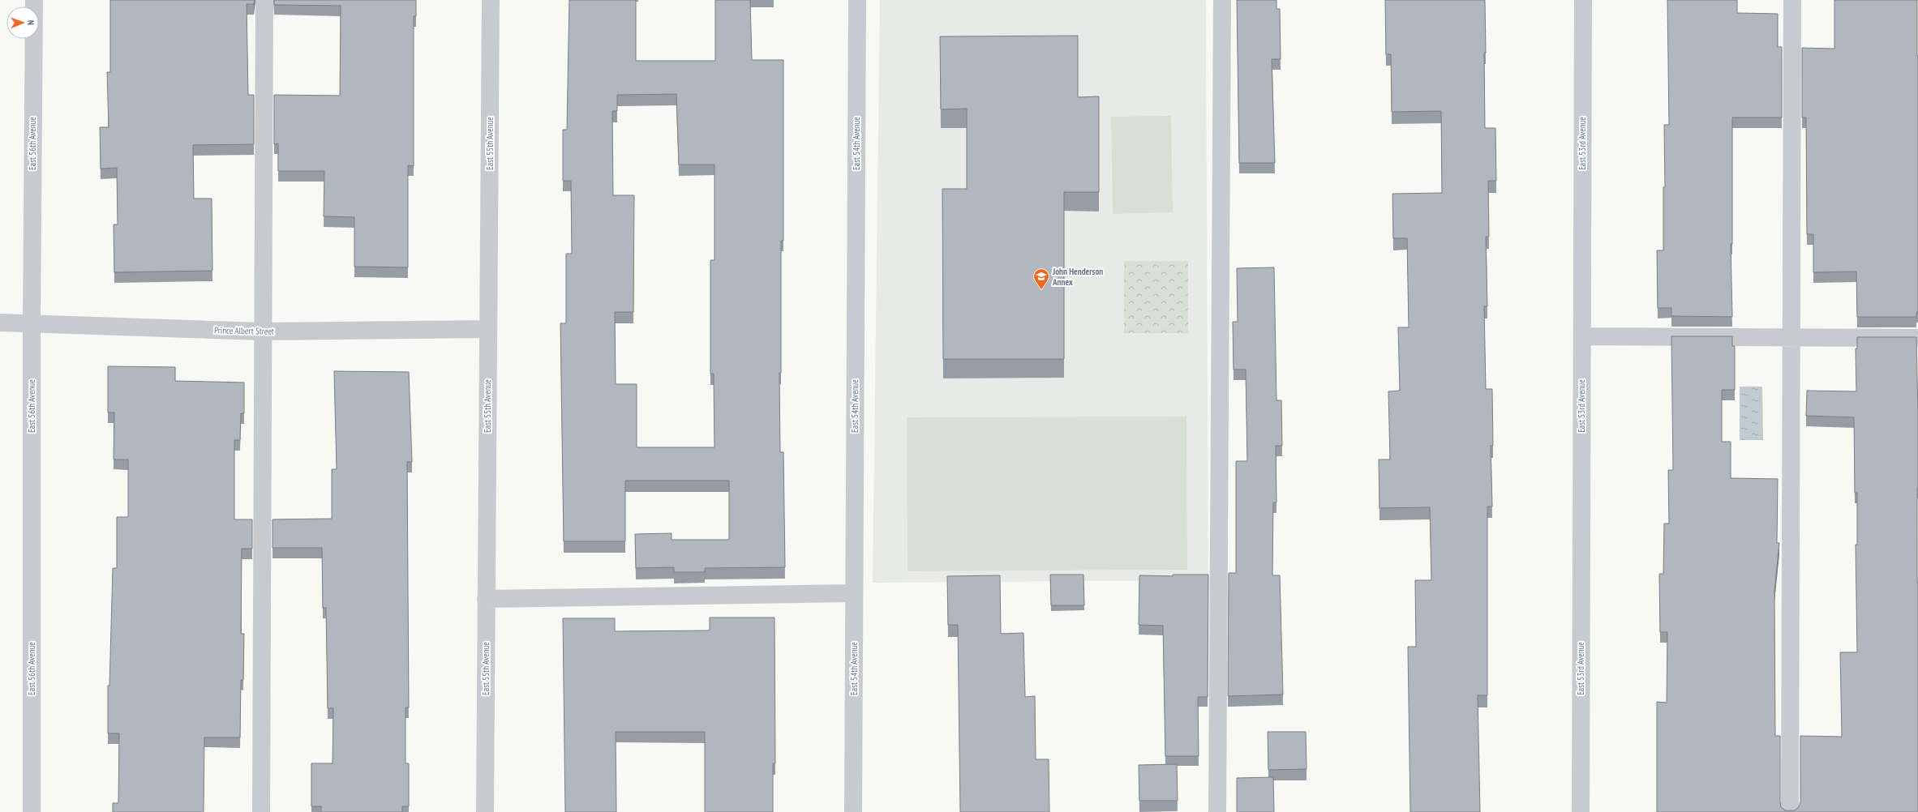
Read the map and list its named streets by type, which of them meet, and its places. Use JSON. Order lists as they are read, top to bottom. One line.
{"streets":{"street":["East 56th Avenue","East 55th Avenue","East 54th Avenue","East 53rd Avenue","Prince Albert Street"]},"crossings":[["East 56th Avenue","Prince Albert Street"],["East 55th Avenue","Prince Albert Street"]],"places":{"school or university":["John Henderson Annex"]},"north":"right"}
